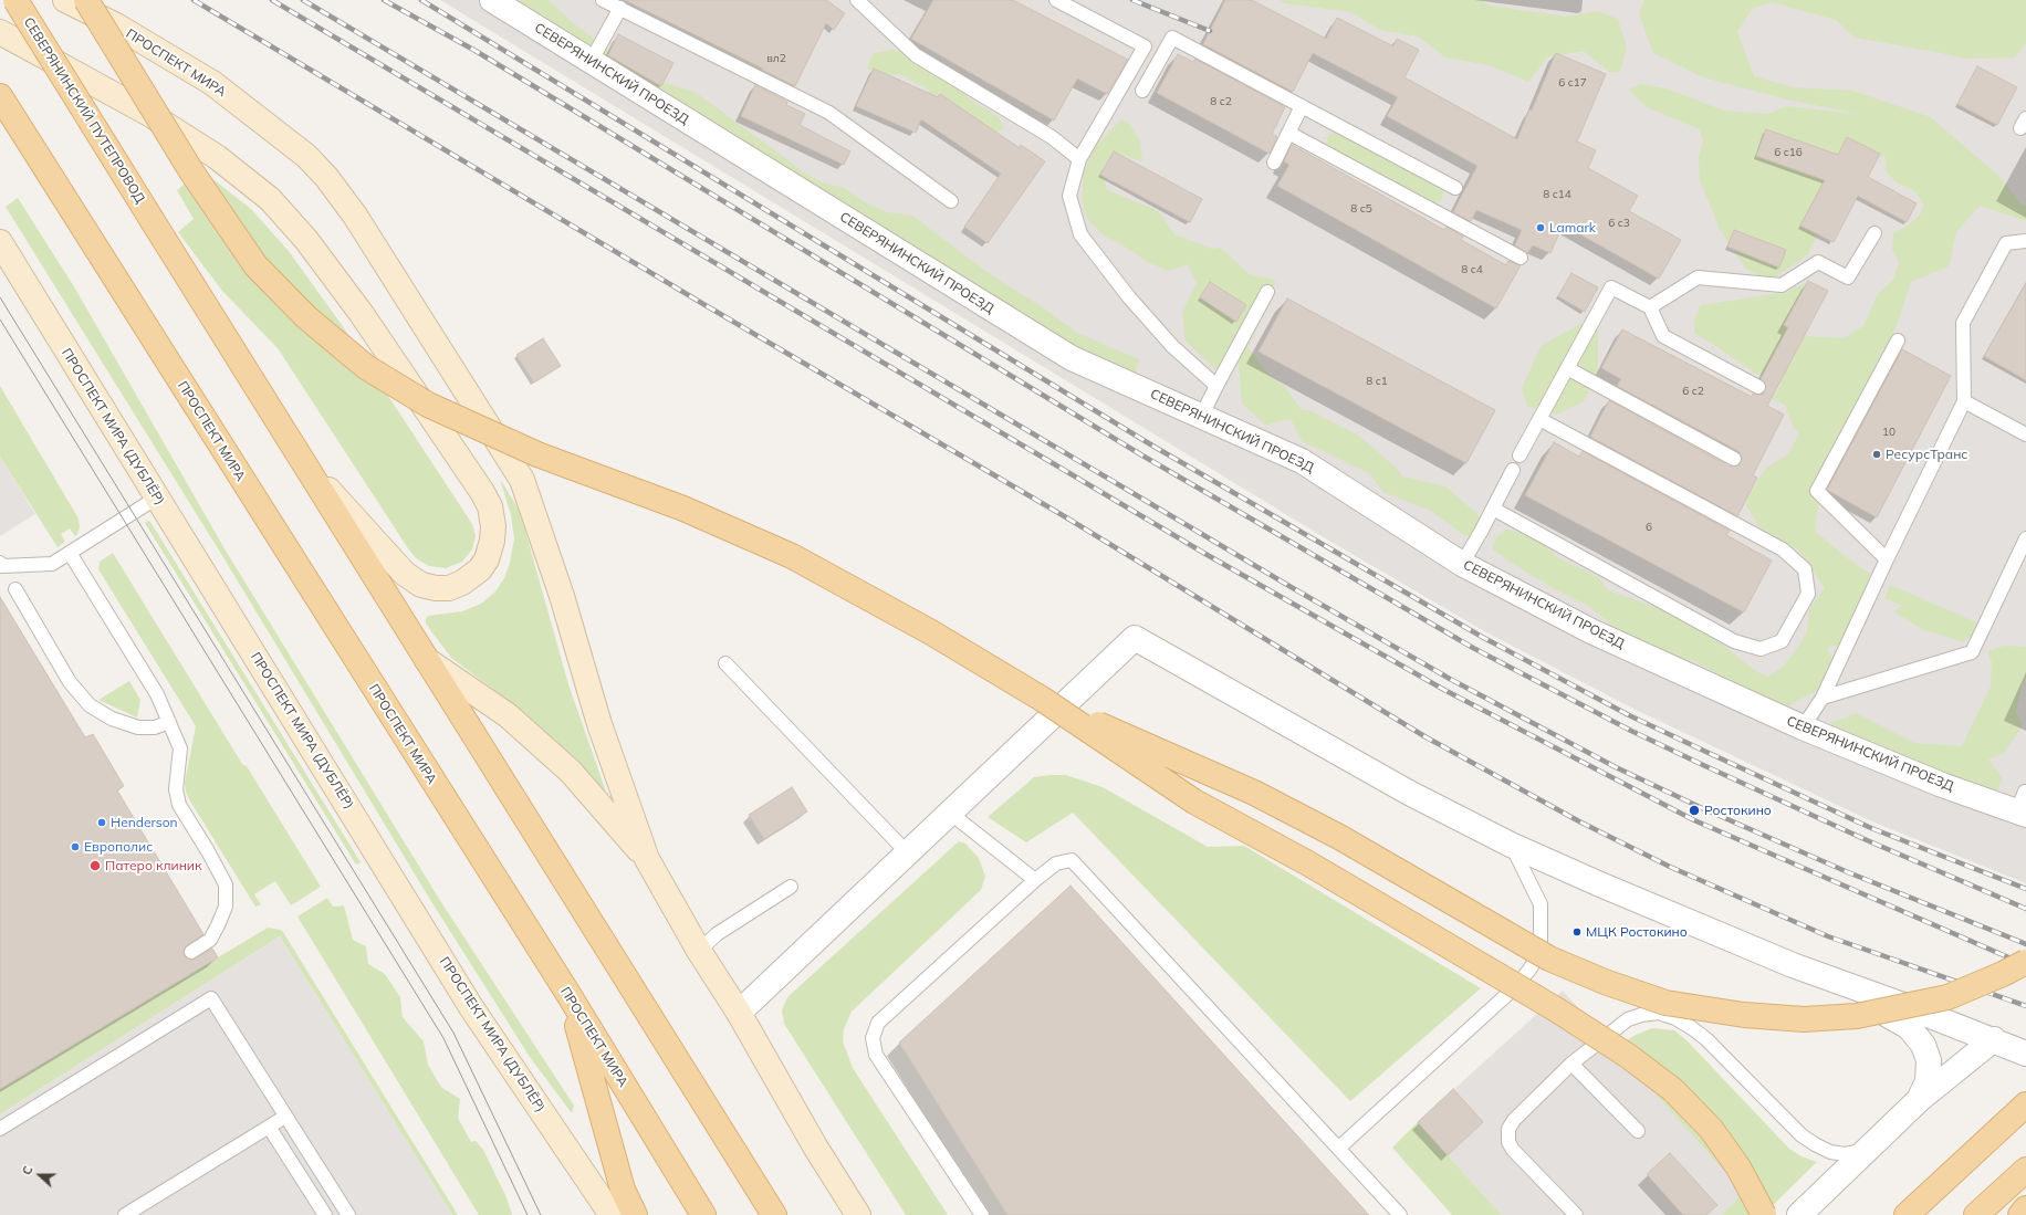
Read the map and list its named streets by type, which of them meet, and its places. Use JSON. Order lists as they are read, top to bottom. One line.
{"streets":{"main road":["ПРОСПЕКТ МИРА","СЕВЕРЯНИНСКИЙ ПУТЕПРОВОД","ПРОСПЕКТ МИРА (ДУБЛЁР)"],"street":["СЕВЕРЯНИНСКИЙ ПРОЕЗД"]},"crossings":[["ПРОСПЕКТ МИРА","СЕВЕРЯНИНСКИЙ ПУТЕПРОВОД"]],"places":["Lamark","РесурсТранс","Ростокино","Henderson","Европолис","Патеро клиник","МЦК Ростокино"],"house_numbers":["вл2","6 с17","8 с2","6 с16","8 с14","8 с5","6 с3","8 с4","8 с1","6 с2","10","6"],"north":"left"}
